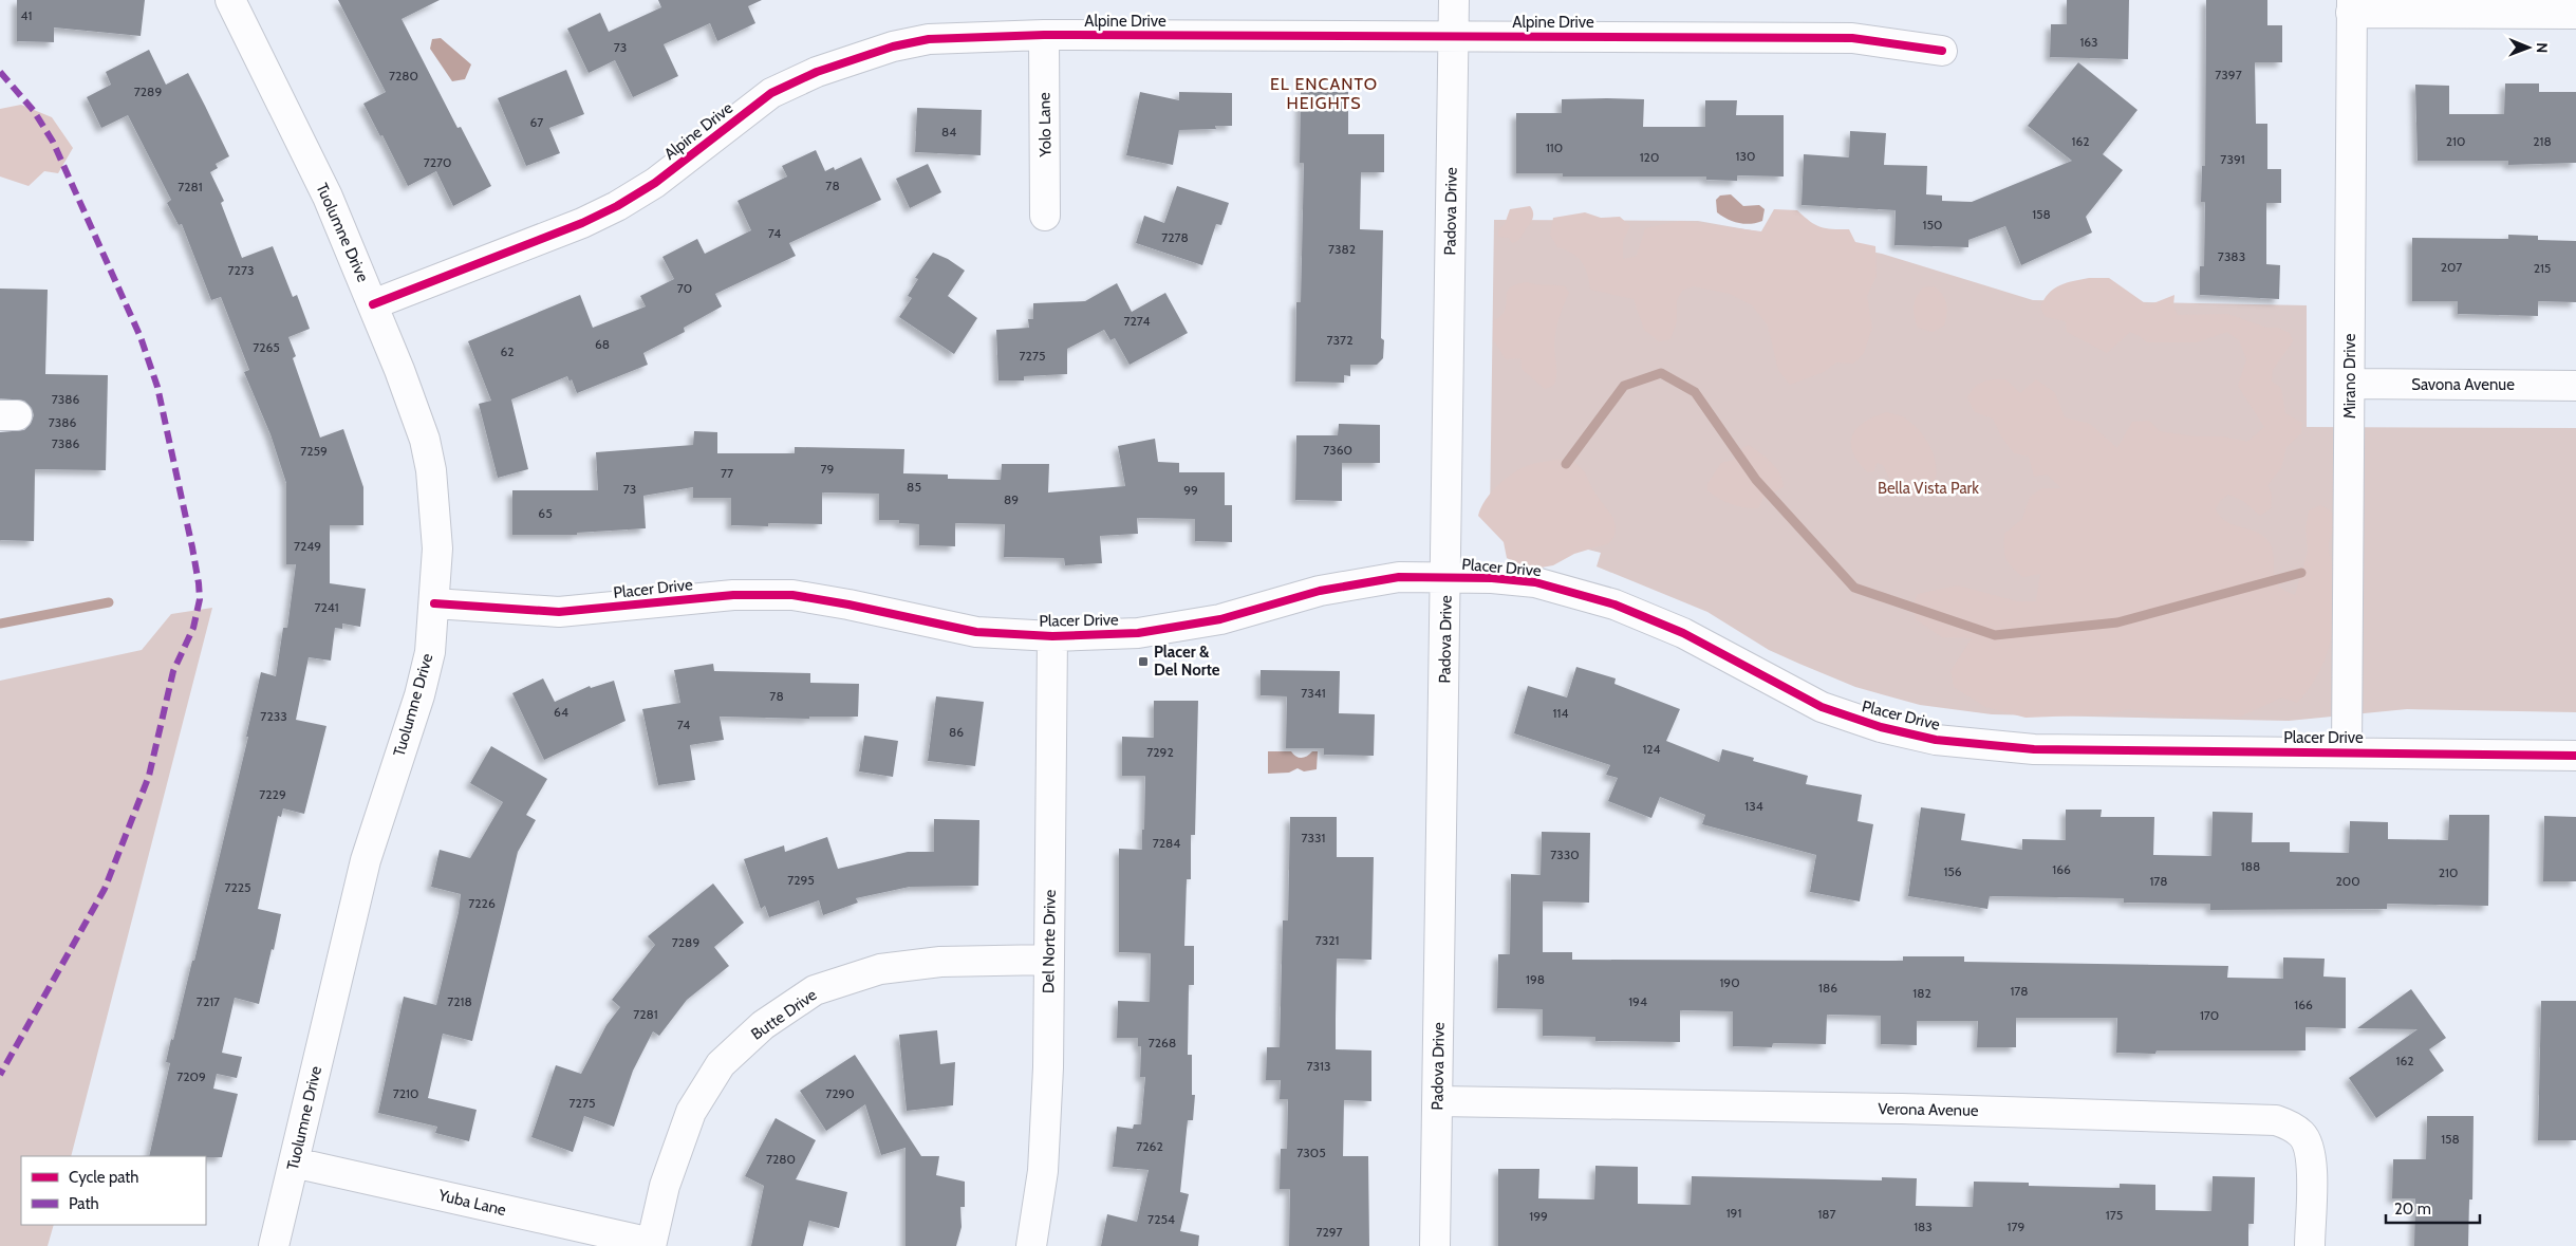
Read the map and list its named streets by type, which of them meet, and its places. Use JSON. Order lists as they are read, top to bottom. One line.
{"streets":{"street":["Alpine Drive","Yolo Lane","Padova Drive","Tuolumne Drive","Mirano Drive","Savona Avenue","Placer Drive","Del Norte Drive","Butte Drive","Verona Avenue","Yuba Lane"]},"crossings":[["Alpine Drive","Yolo Lane"],["Alpine Drive","Padova Drive"],["Alpine Drive","Tuolumne Drive"],["Padova Drive","Placer Drive"],["Padova Drive","Verona Avenue"],["Tuolumne Drive","Placer Drive"],["Tuolumne Drive","Yuba Lane"],["Mirano Drive","Savona Avenue"],["Mirano Drive","Placer Drive"],["Placer Drive","Del Norte Drive"],["Del Norte Drive","Butte Drive"],["Butte Drive","Yuba Lane"]],"districts":["EL ENCANTO HEIGHTS"],"parks":["Bella Vista Park"],"places":{"transit":["Placer & Del Norte"]},"house_numbers":["41","163","73","7397","7280","7289","67","84","162","210","218","110","130","120","7391","7270","78","7281","158","150","74","7278","7382","7383","207","215","7273","70","7274","7372","68","7265","62","7275","7386","7386","7386","7360","7259","79","77","85","73","99","89","65","7249","7241","7341","78","64","114","7233","74","86","124","7292","7229","134","7331","7284","7330","188","166","156","210","7295","178","200","7225","7226","7321","7289","198","190","186","178","182","7217","7218","194","166","7281","170","7268","162","7313","7209","7210","7290","7275","158","7262","7305","7280","191","187","175","199","7254","183","179","7297"],"legend":["Cycle path","Path"],"scale_bar":"20 m","north":"right"}
